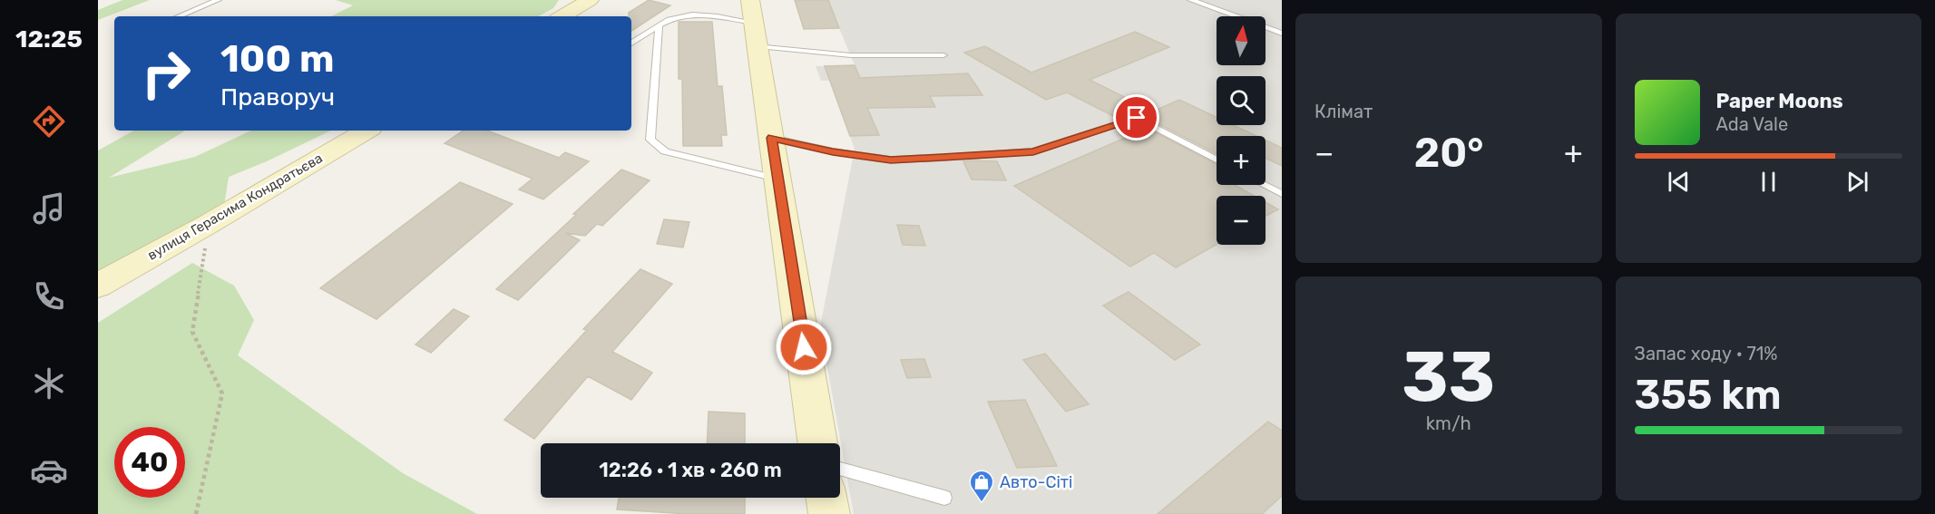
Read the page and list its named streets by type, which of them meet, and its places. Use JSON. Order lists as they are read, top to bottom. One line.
{"streets":{"street":["вулиця Герасима Кондратьєва"]},"places":{"shop":["Авто-Сіті"]},"north":"top","page":{"tabs":"12:25","tile":["Клімат",["33","km/h"],["Запас ходу · 71%","355 km"]],"map_buttons":["+","−"],"turn":["100 m","Праворуч"],"song":["Paper Moons","Ada Vale"],"heat":["−","20°","+"],"limit":"40","trip":"12:26 · 1 хв · 260 m"}}
